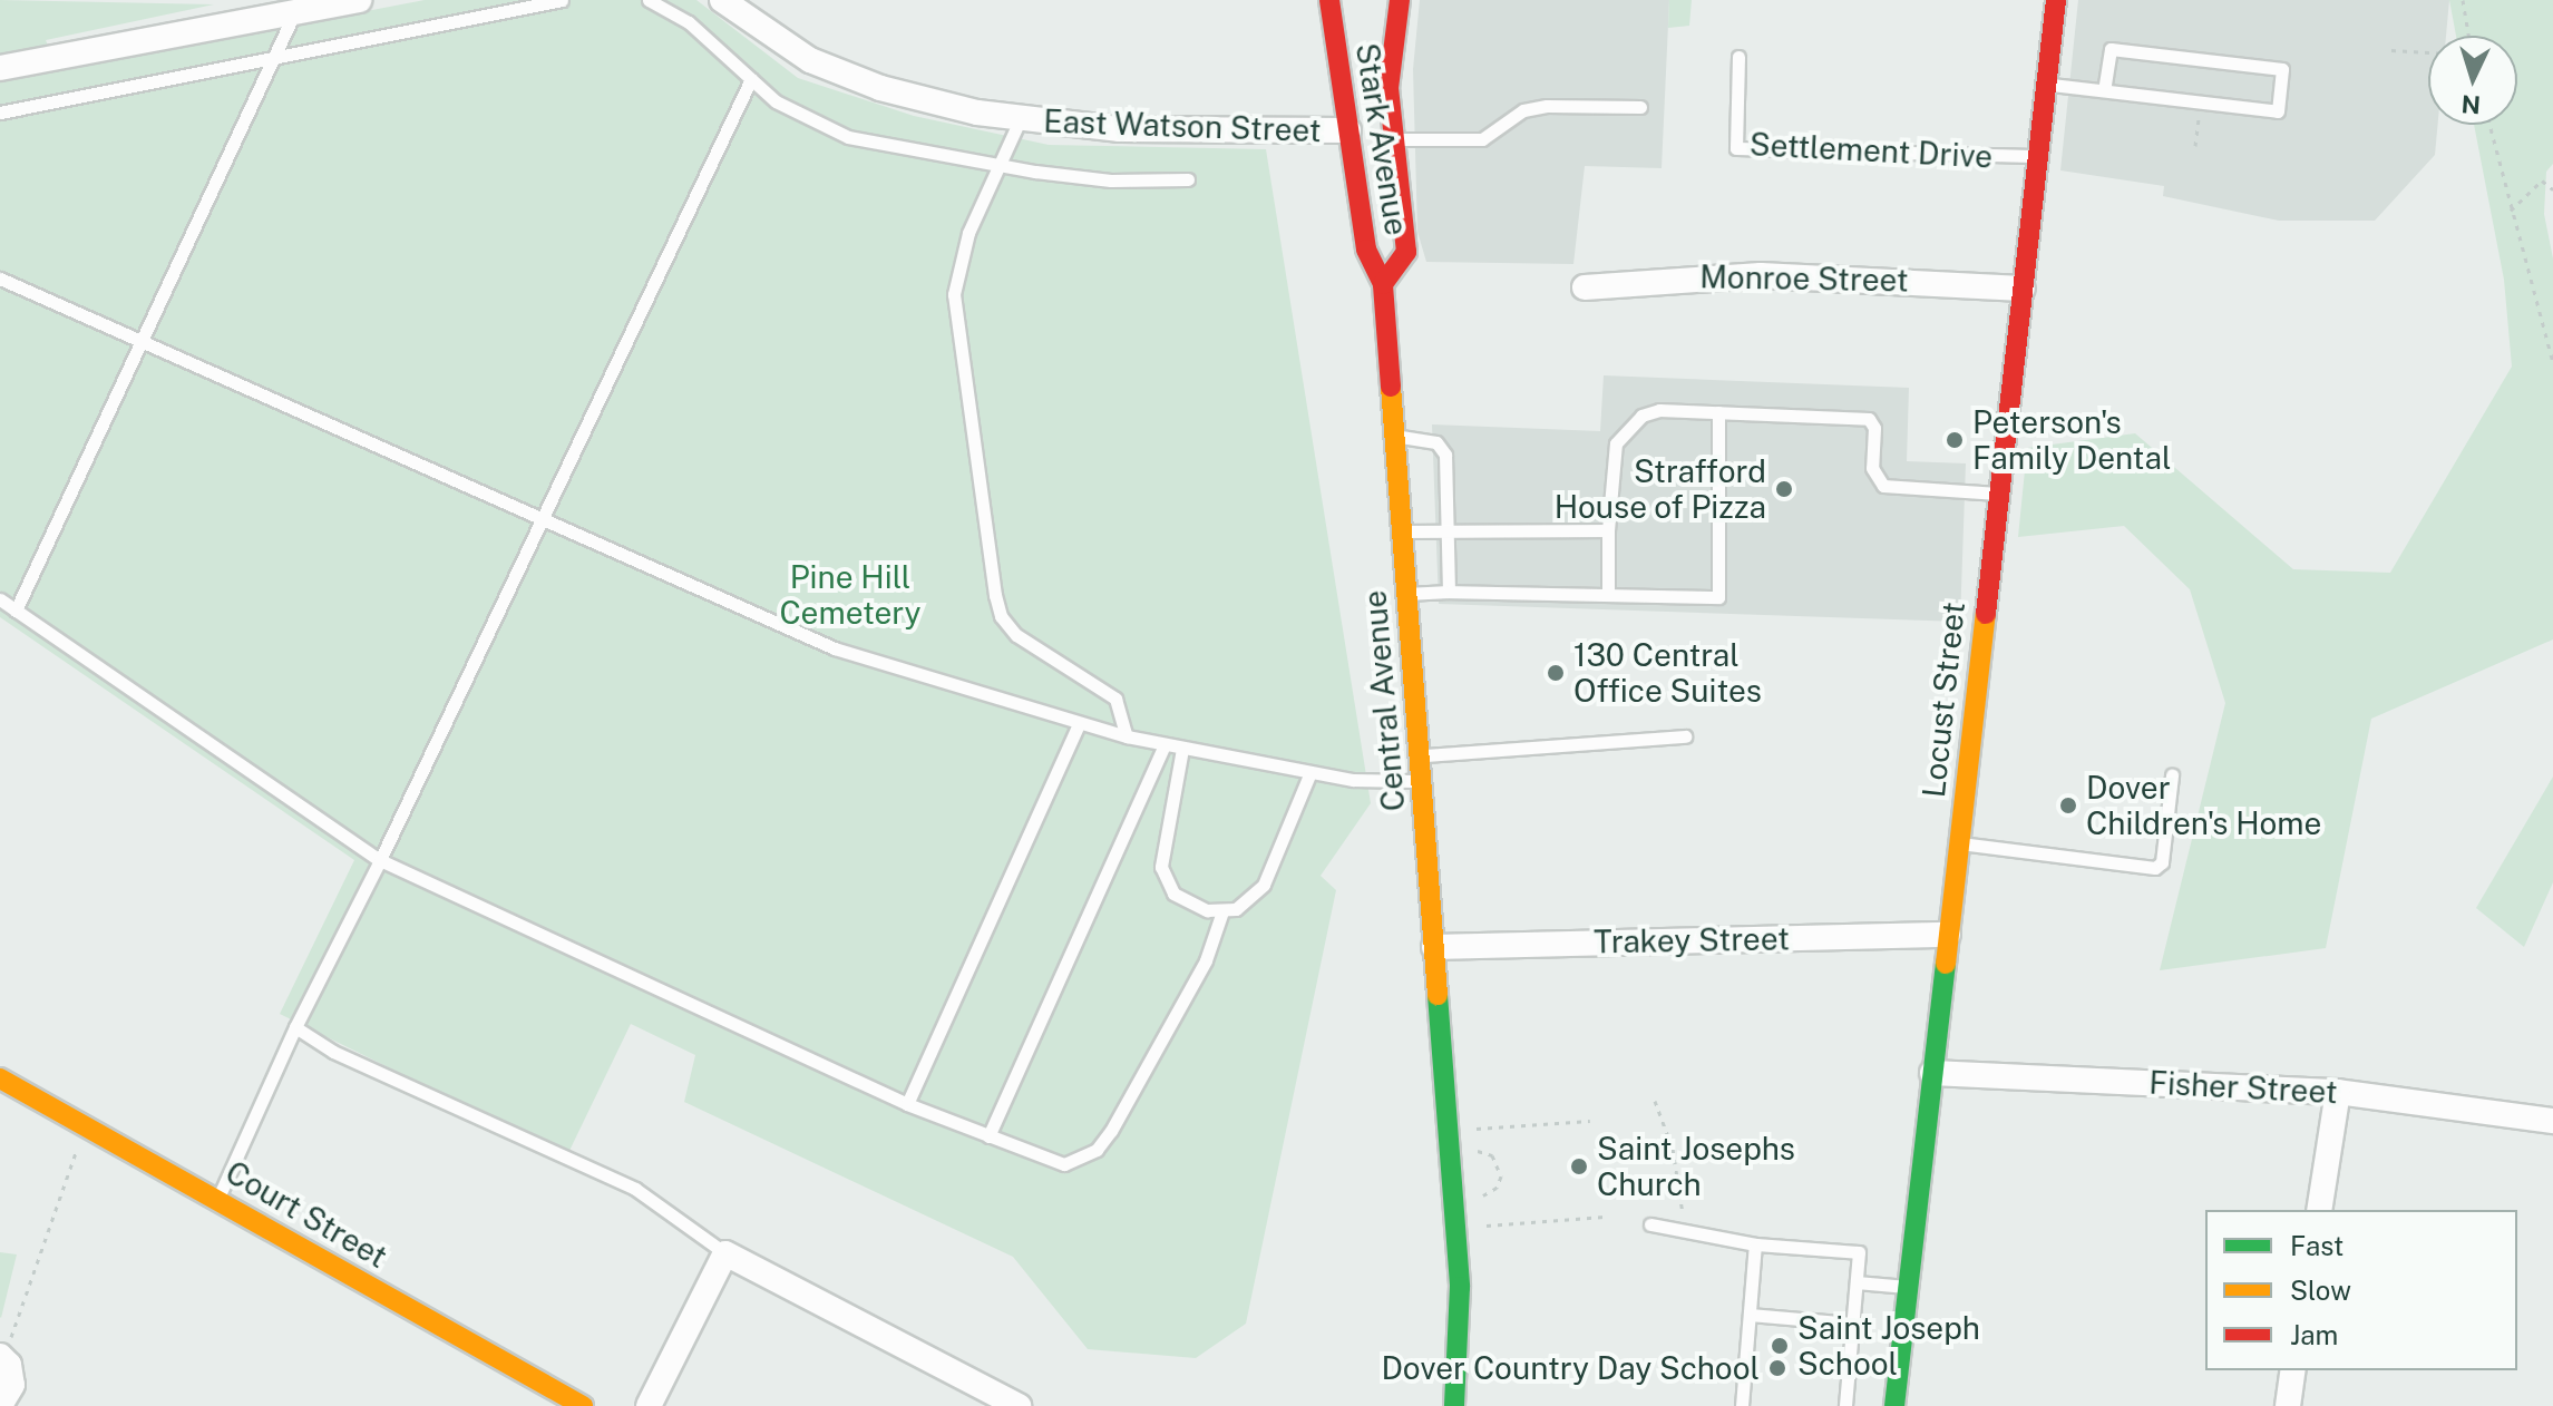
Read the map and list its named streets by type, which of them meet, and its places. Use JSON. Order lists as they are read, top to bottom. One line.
{"streets":{"street":["East Watson Street","Stark Avenue","Monroe Street","Locust Street","Central Avenue","Trakey Street","Fisher Street","Court Street"],"lane":["Settlement Drive"]},"crossings":[["East Watson Street","Stark Avenue"],["Stark Avenue","Central Avenue"],["Settlement Drive","Locust Street"],["Monroe Street","Locust Street"],["Locust Street","Trakey Street"],["Locust Street","Fisher Street"],["Central Avenue","Trakey Street"]],"parks":["Pine Hill Cemetery"],"places":["Peterson's Family Dental","Strafford House of Pizza","130 Central Office Suites","Dover Children's Home","Saint Josephs Church","Saint Joseph School","Dover Country Day School"],"legend":["Fast","Slow","Jam"],"north":"bottom"}
